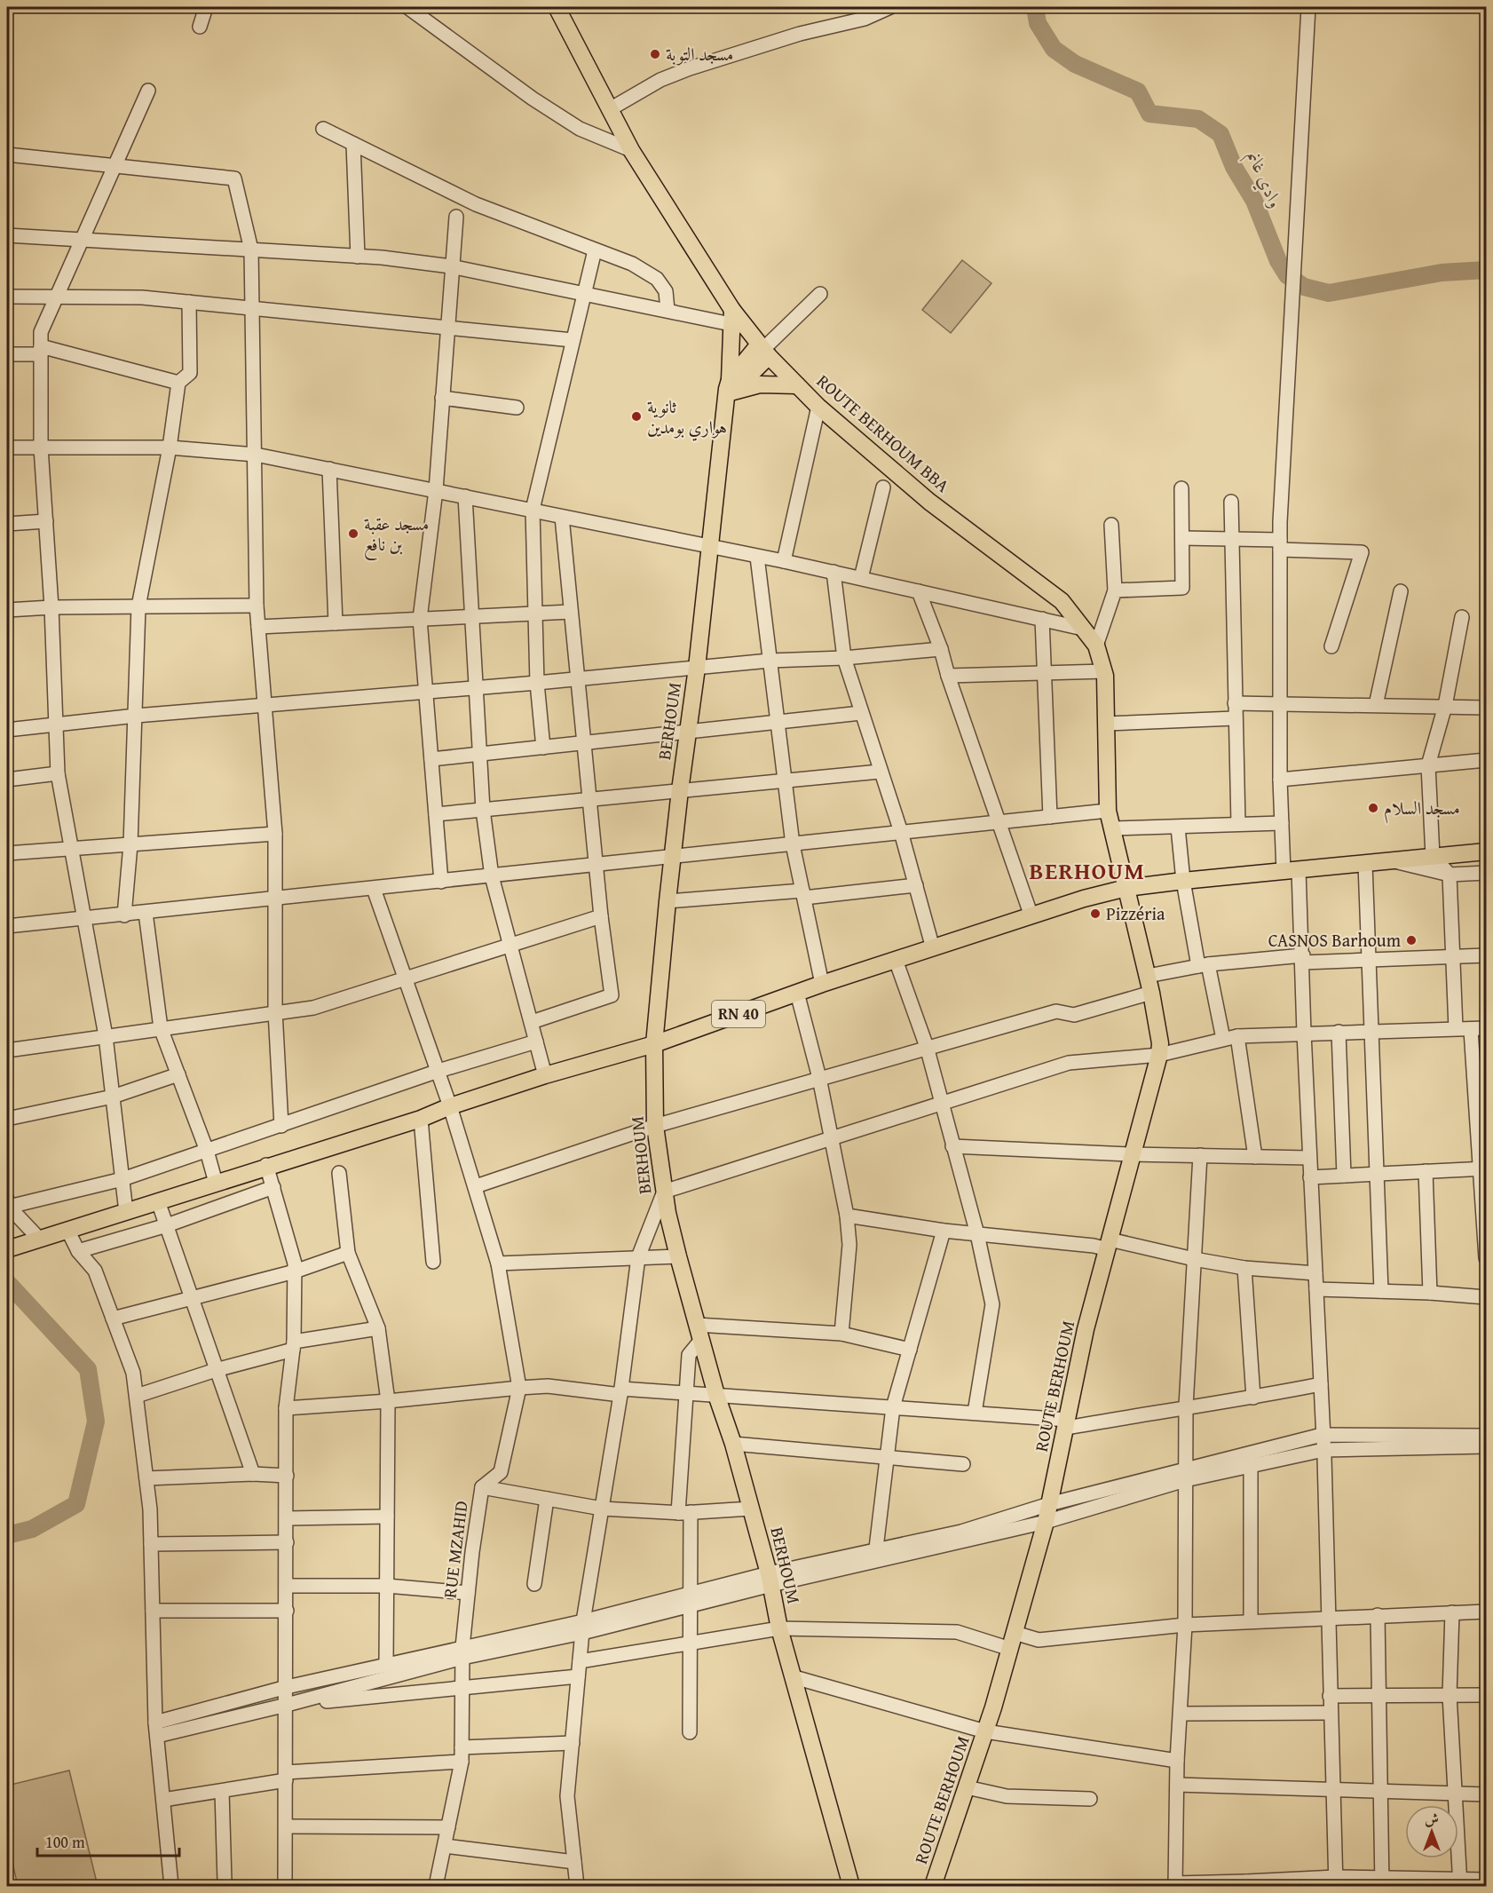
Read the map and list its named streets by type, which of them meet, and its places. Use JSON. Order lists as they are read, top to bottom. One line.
{"streets":{"main road":["ROUTE BERHOUM BBA","BERHOUM","RN 40","ROUTE BERHOUM"],"street":["RUE MZAHID"]},"crossings":[["ROUTE BERHOUM BBA","BERHOUM"],["ROUTE BERHOUM BBA","RN 40"],["ROUTE BERHOUM BBA","ROUTE BERHOUM"],["BERHOUM","RN 40"],["RN 40","ROUTE BERHOUM"],["RN 40","RUE MZAHID"]],"districts":["BERHOUM"],"water":["وادي غانم"],"places":["مسجد التوبة","ثانوية هواري بومدين","مسجد عقبة بن نافع","مسجد السلام","Pizzéria","CASNOS Barhoum"],"scale_bar":"100 m","north":"top"}
